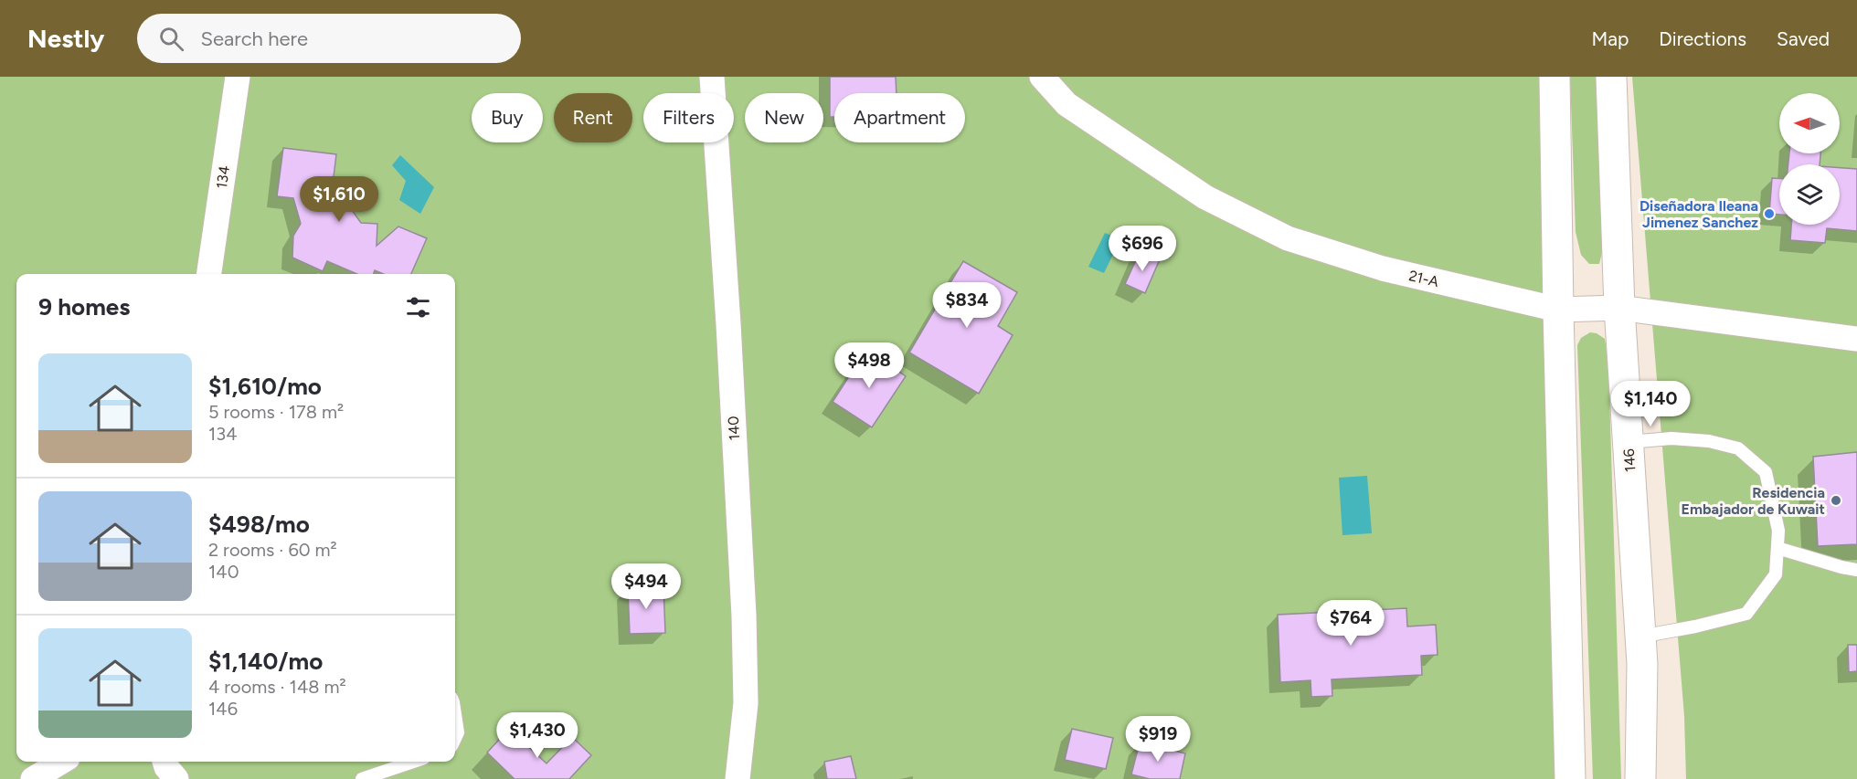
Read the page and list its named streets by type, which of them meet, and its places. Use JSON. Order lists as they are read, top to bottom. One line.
{"streets":{"main road":["146"],"street":["134","21-A","140"]},"crossings":[["21-A","146"]],"places":["Diseñadora Ileana Jimenez Sanchez","Residencia Embajador de Kuwait"],"north":"left","page":{"header":"Nestly","search":"Search here","nav":["Map","Directions","Saved"],"chip":["Buy","Rent","Filters","New","Apartment"],"price":["$1,610","$696","$834","$498","$1,140","$494","$764","$1,430","$919"],"heading":"9 homes","list":[{"name":"$1,610/mo","note":"5 rooms · 178 m² · 134"},{"name":"$498/mo","note":"2 rooms · 60 m² · 140"},{"name":"$1,140/mo","note":"4 rooms · 148 m² · 146"}]}}
